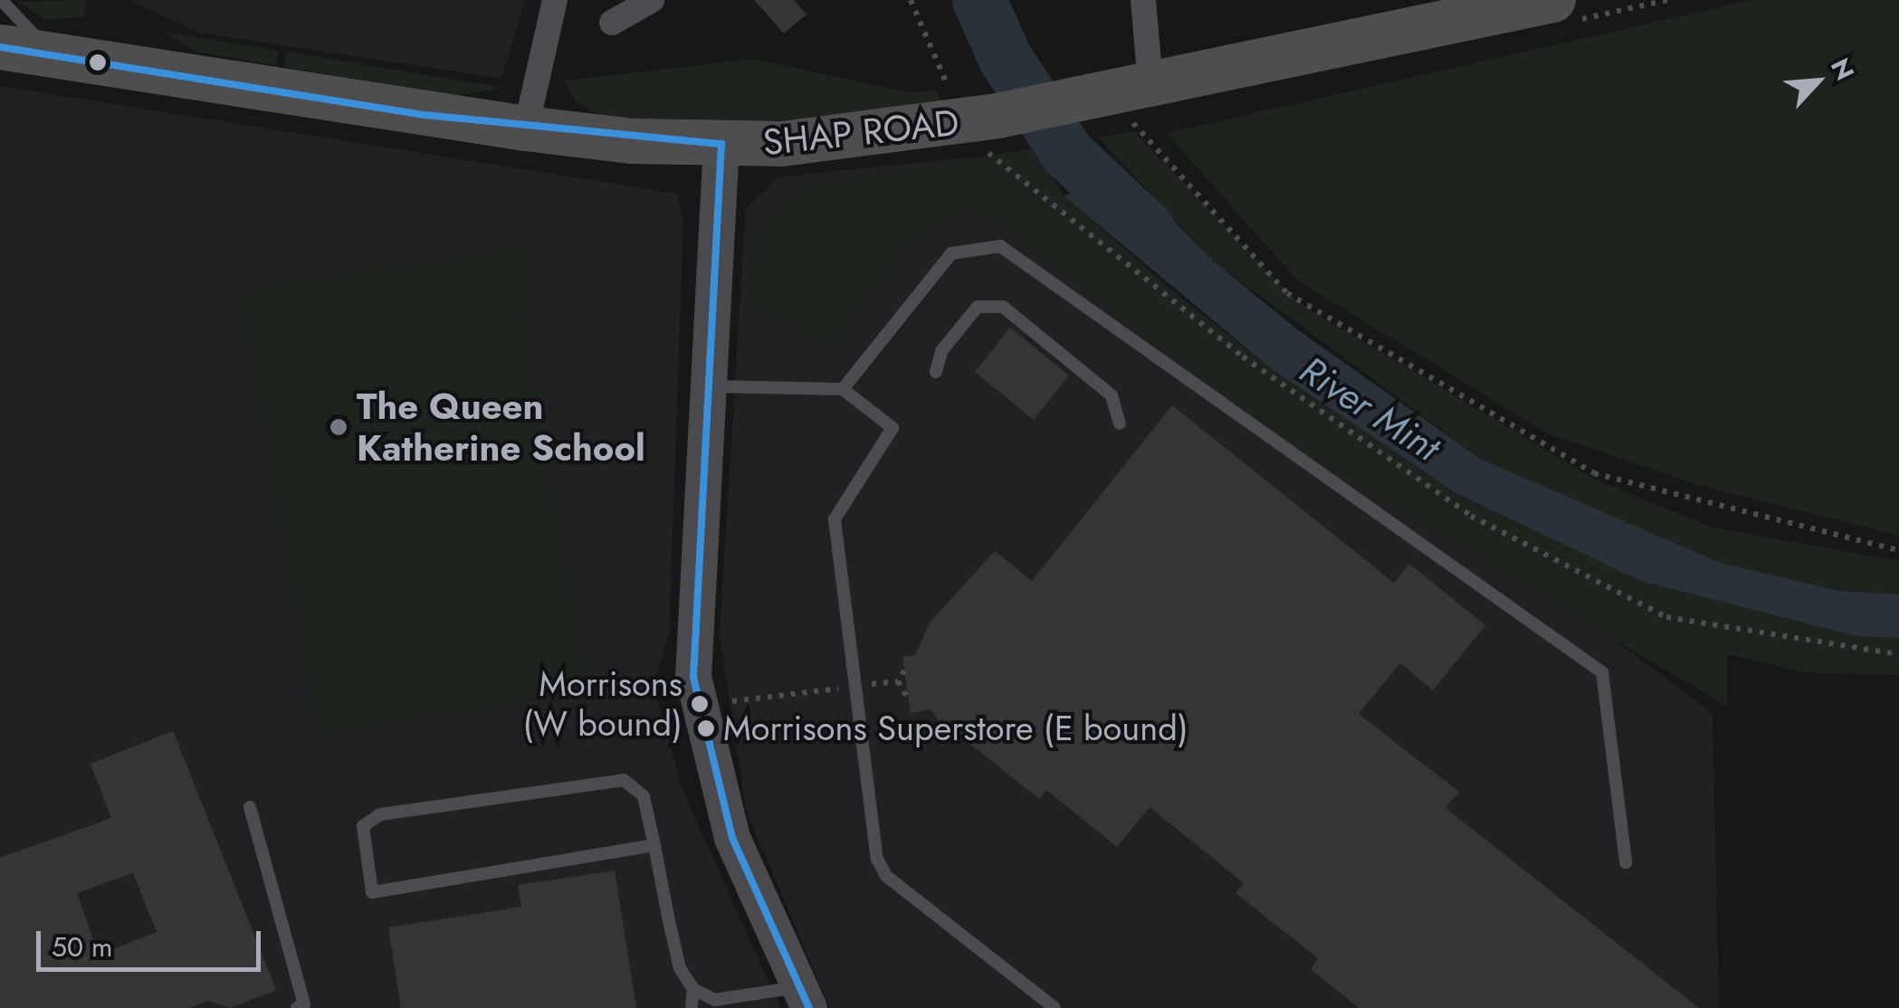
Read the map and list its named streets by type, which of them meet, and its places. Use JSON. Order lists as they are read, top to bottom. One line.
{"streets":{"highway":["SHAP ROAD"]},"water":["River Mint"],"places":["The Queen Katherine School","Morrisons (W bound)","Morrisons Superstore (E bound)"],"scale_bar":"50 m","north":"top right"}
